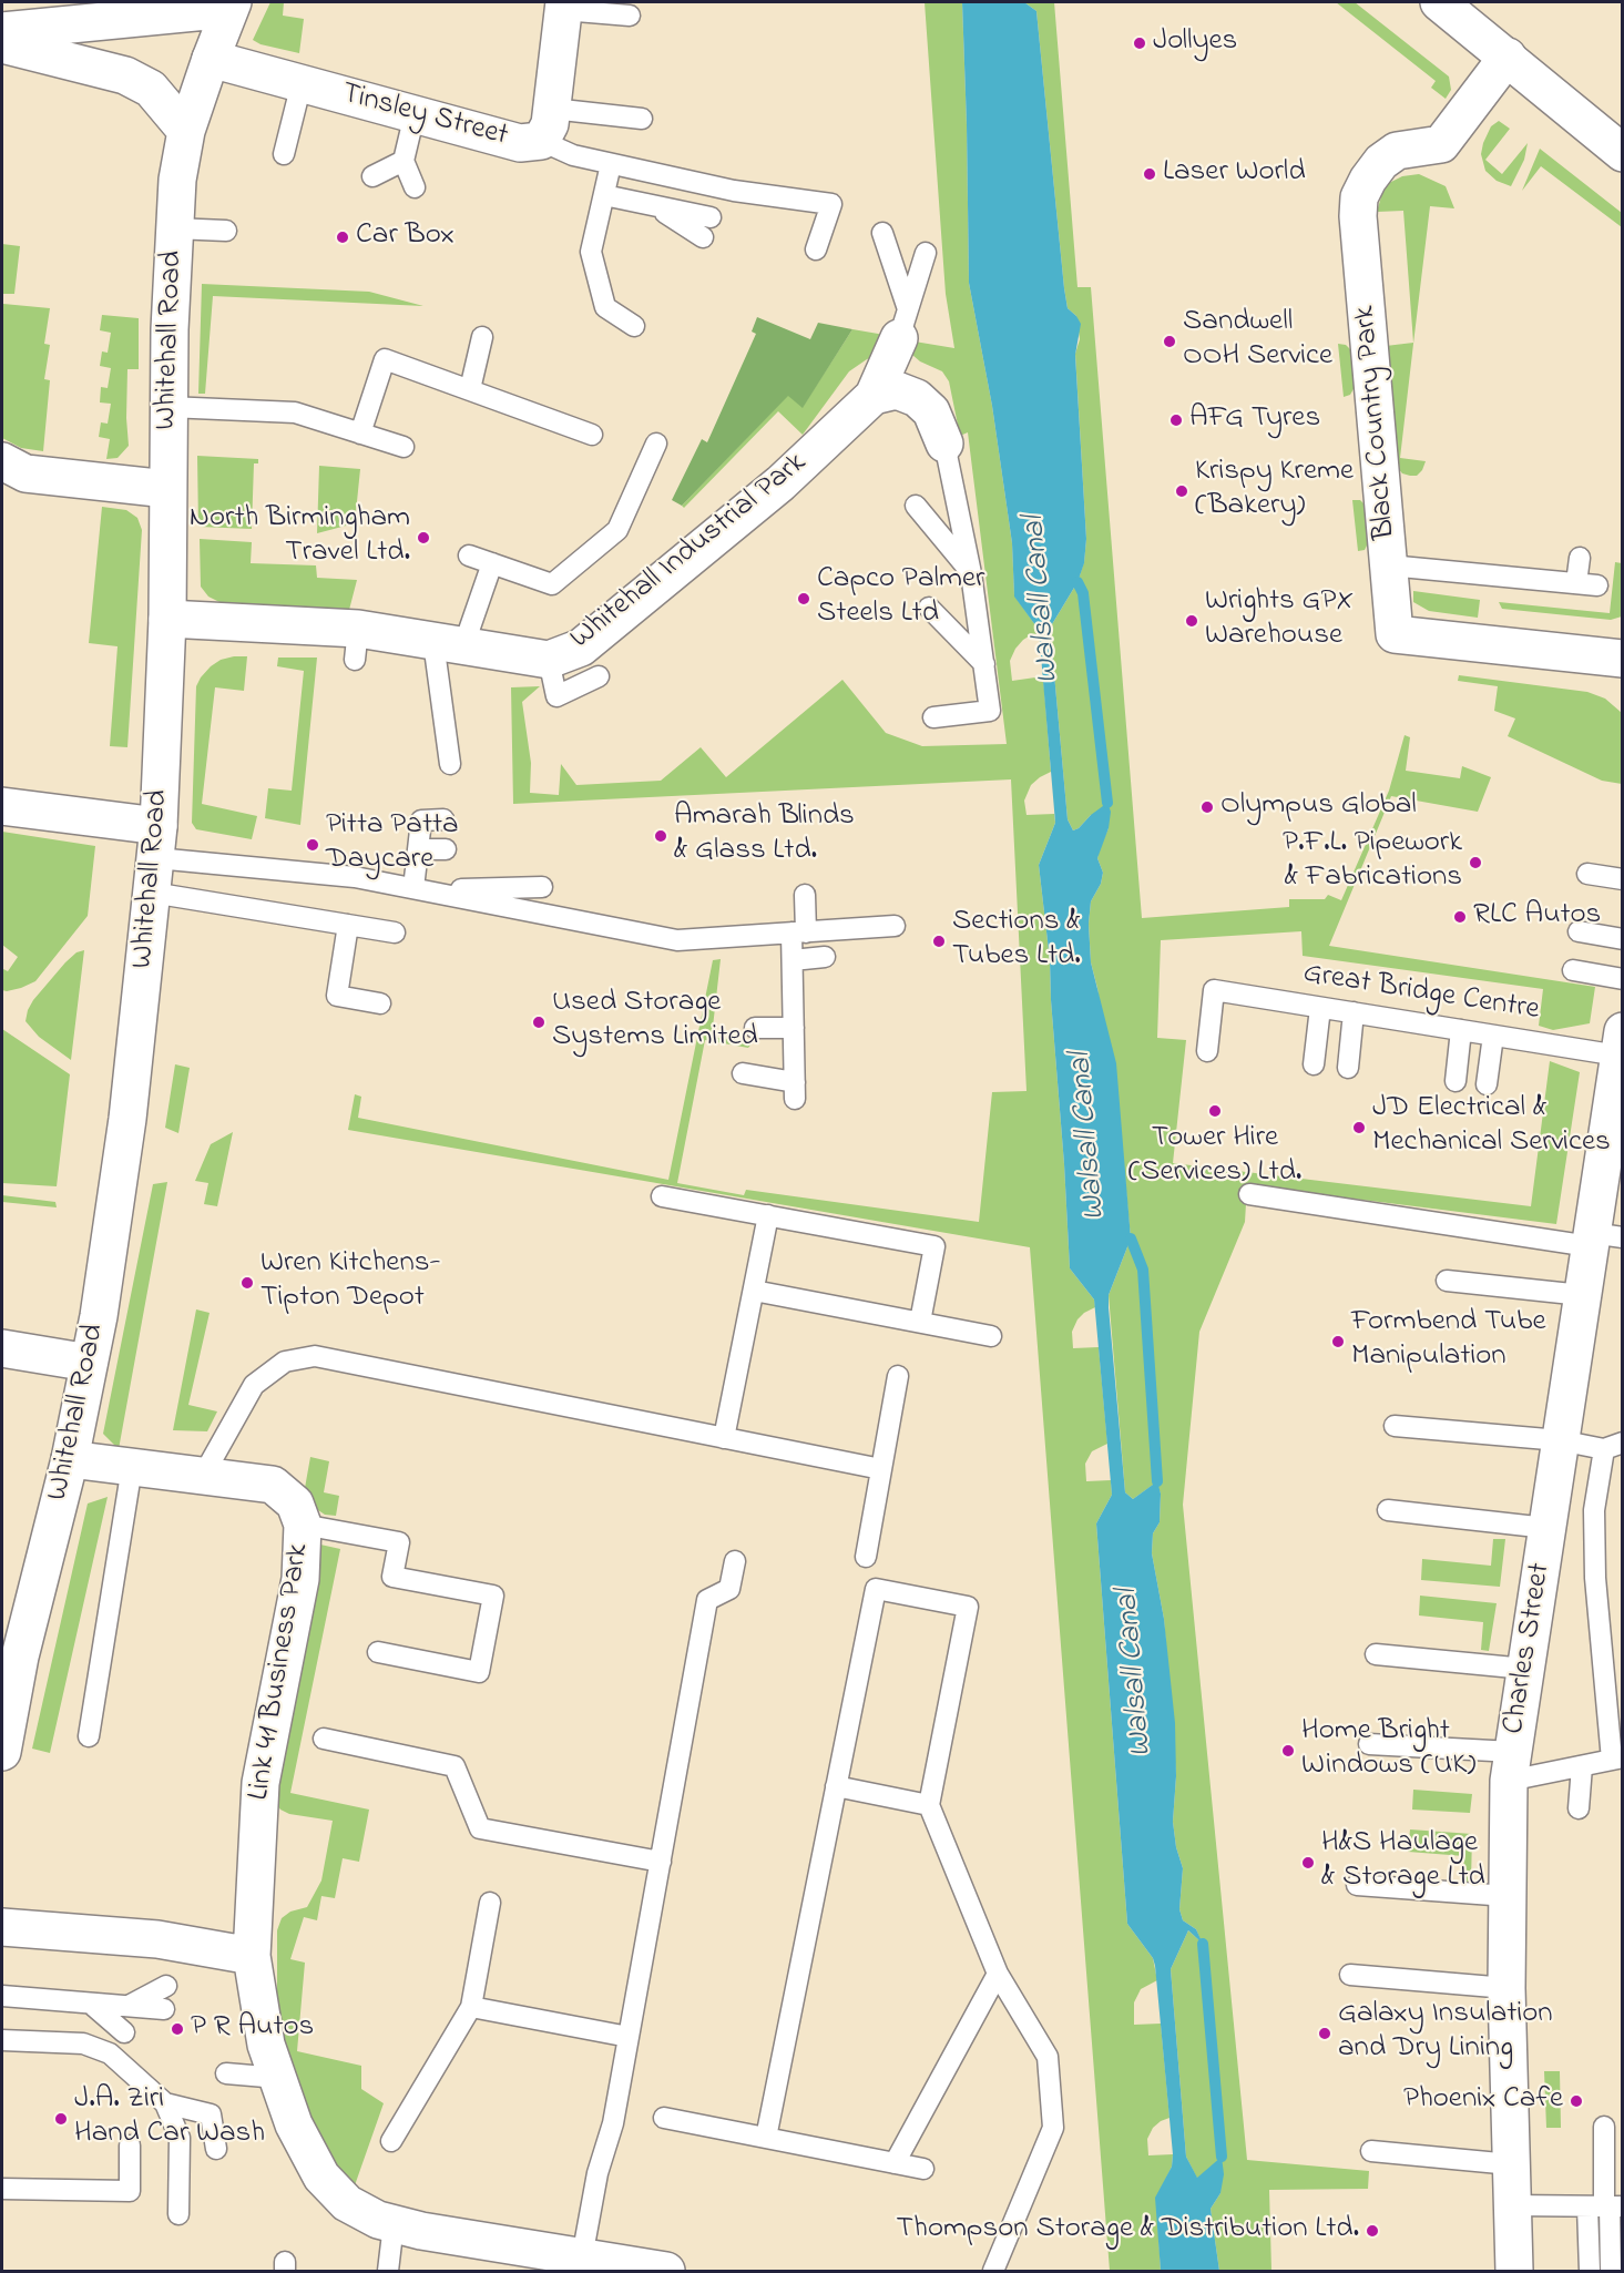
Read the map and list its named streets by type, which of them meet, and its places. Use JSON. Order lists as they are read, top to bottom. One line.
{"streets":{"street":["Tinsley Street","Whitehall Road","Black Country Park","Whitehall Industrial Park","Charles Street","Link 41 Business Park"],"lane":["Great Bridge Centre"]},"crossings":[["Tinsley Street","Whitehall Road"],["Whitehall Road","Whitehall Industrial Park"],["Whitehall Road","Link 41 Business Park"],["Great Bridge Centre","Charles Street"]],"water":["Walsall Canal"],"places":["Jollyes","Laser World","Car Box","Sandwell OOH Service","AFG Tyres","Krispy Kreme (Bakery)","North Birmingham Travel Ltd.","Capco Palmer Steels Ltd","Wrights GPX Warehouse","Olympus Global","Amarah Blinds & Glass Ltd.","Pitta Patta Daycare","P.F.L. Pipework & Fabrications","RLC Autos","Sections & Tubes Ltd.","Used Storage Systems Limited","Tower Hire (Services) Ltd.","JD Electrical & Mechanical Services","Wren Kitchens- Tipton Depot","Formbend Tube Manipulation","Home Bright Windows (UK)","H&S Haulage & Storage Ltd","P R Autos","Galaxy Insulation and Dry Lining","Phoenix Cafe","J.A. Ziri Hand Car Wash","Thompson Storage & Distribution Ltd."]}
